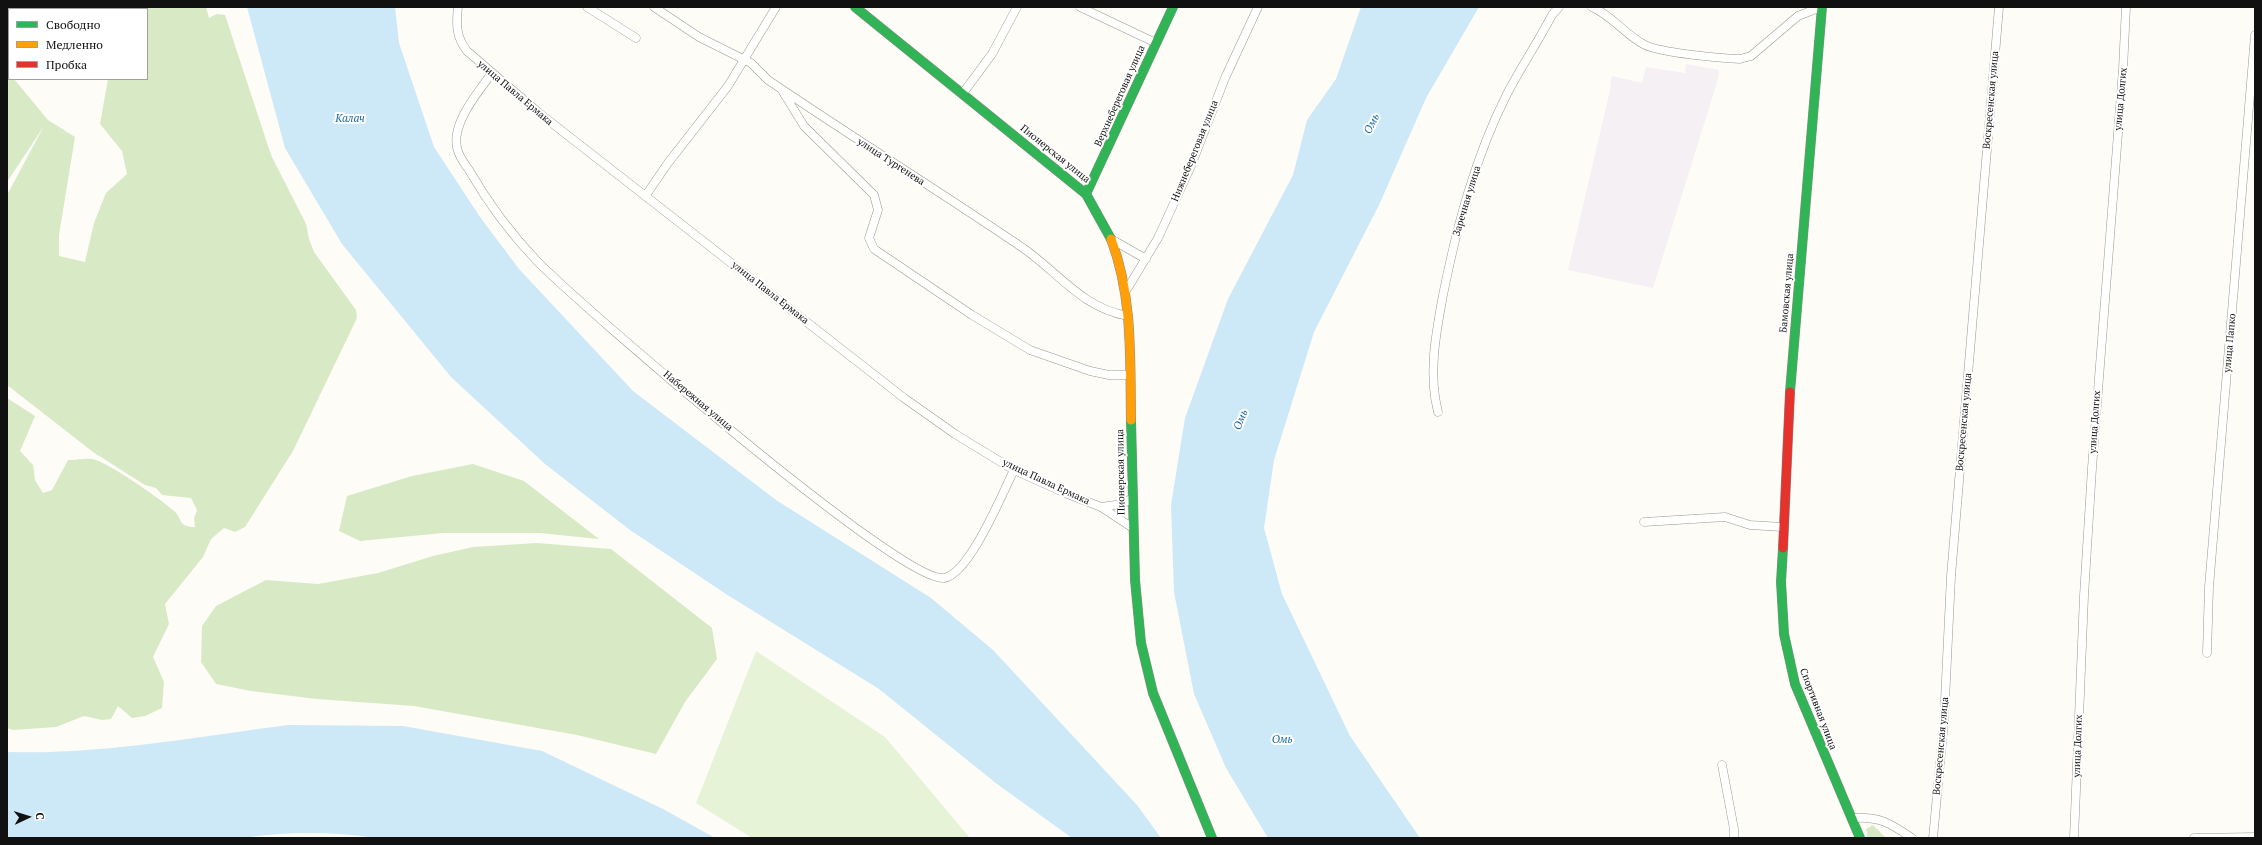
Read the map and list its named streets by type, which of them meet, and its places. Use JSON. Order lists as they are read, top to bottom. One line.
{"streets":{"street":["улица Павла Ермака","Верхнебереговая улица","улица Долгих","Воскресенская улица","Нижнебереговая улица","Пионерская улица","улица Тургенева","Заречная улица","Бамовская улица","улица Папко","Набережная улица","Спортивная улица"]},"crossings":[["улица Павла Ермака","Пионерская улица"],["улица Павла Ермака","Набережная улица"],["Верхнебереговая улица","Пионерская улица"],["Нижнебереговая улица","Пионерская улица"],["Пионерская улица","улица Тургенева"],["Бамовская улица","Спортивная улица"]],"water":["Калач","Омь"],"legend":["Свободно","Медленно","Пробка"],"north":"right"}
